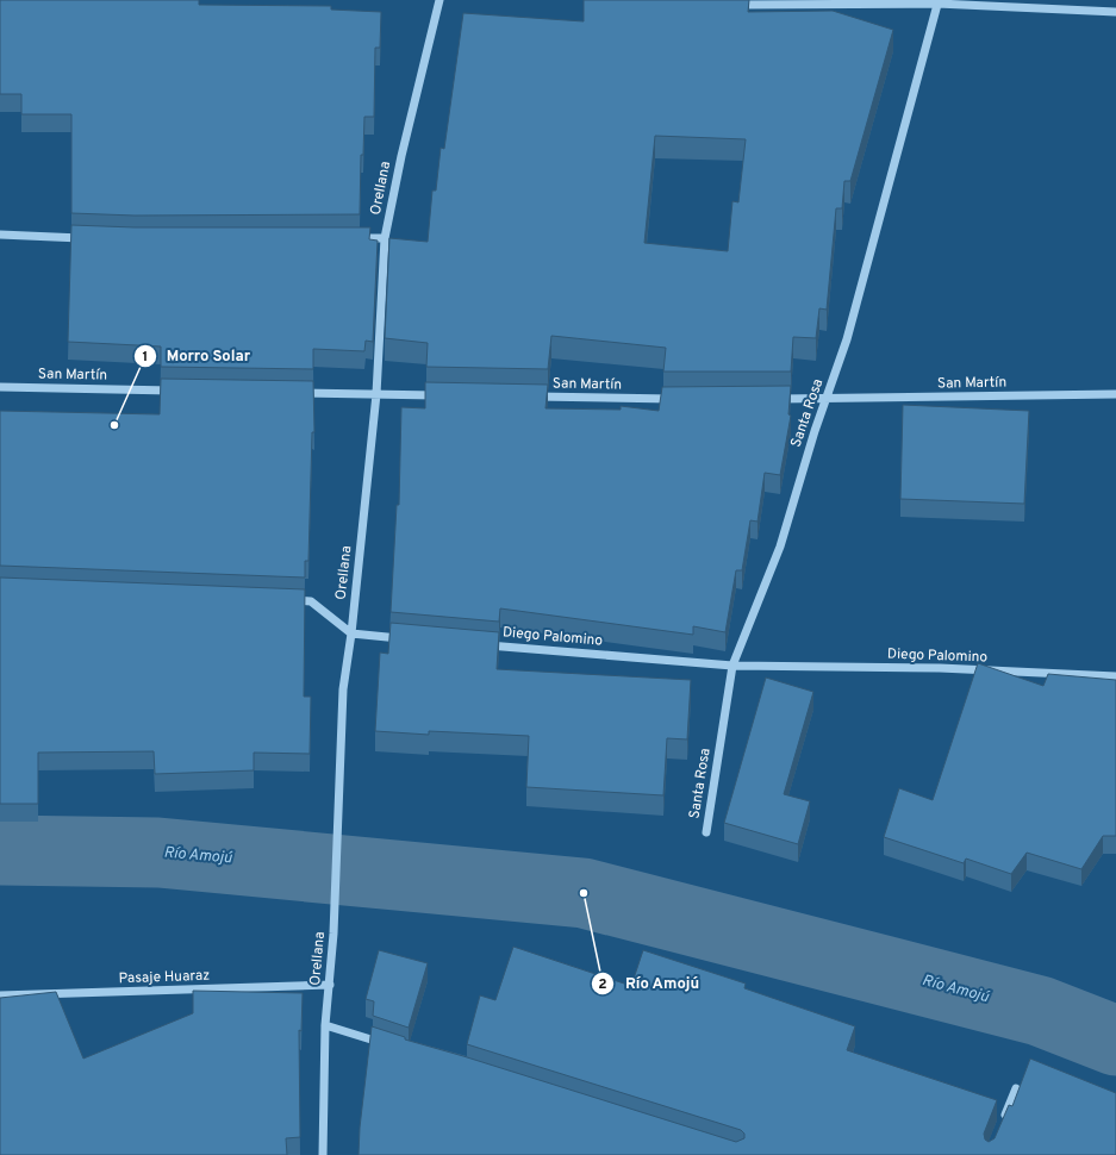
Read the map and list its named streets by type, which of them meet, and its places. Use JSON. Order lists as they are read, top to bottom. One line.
{"streets":{"street":["Orellana","San Martín","Santa Rosa","Diego Palomino","Pasaje Huaraz"]},"crossings":[["Orellana","Pasaje Huaraz"],["San Martín","Santa Rosa"],["Santa Rosa","Diego Palomino"]],"water":["Río Amojú"],"places":["Morro Solar","Río Amojú"]}
